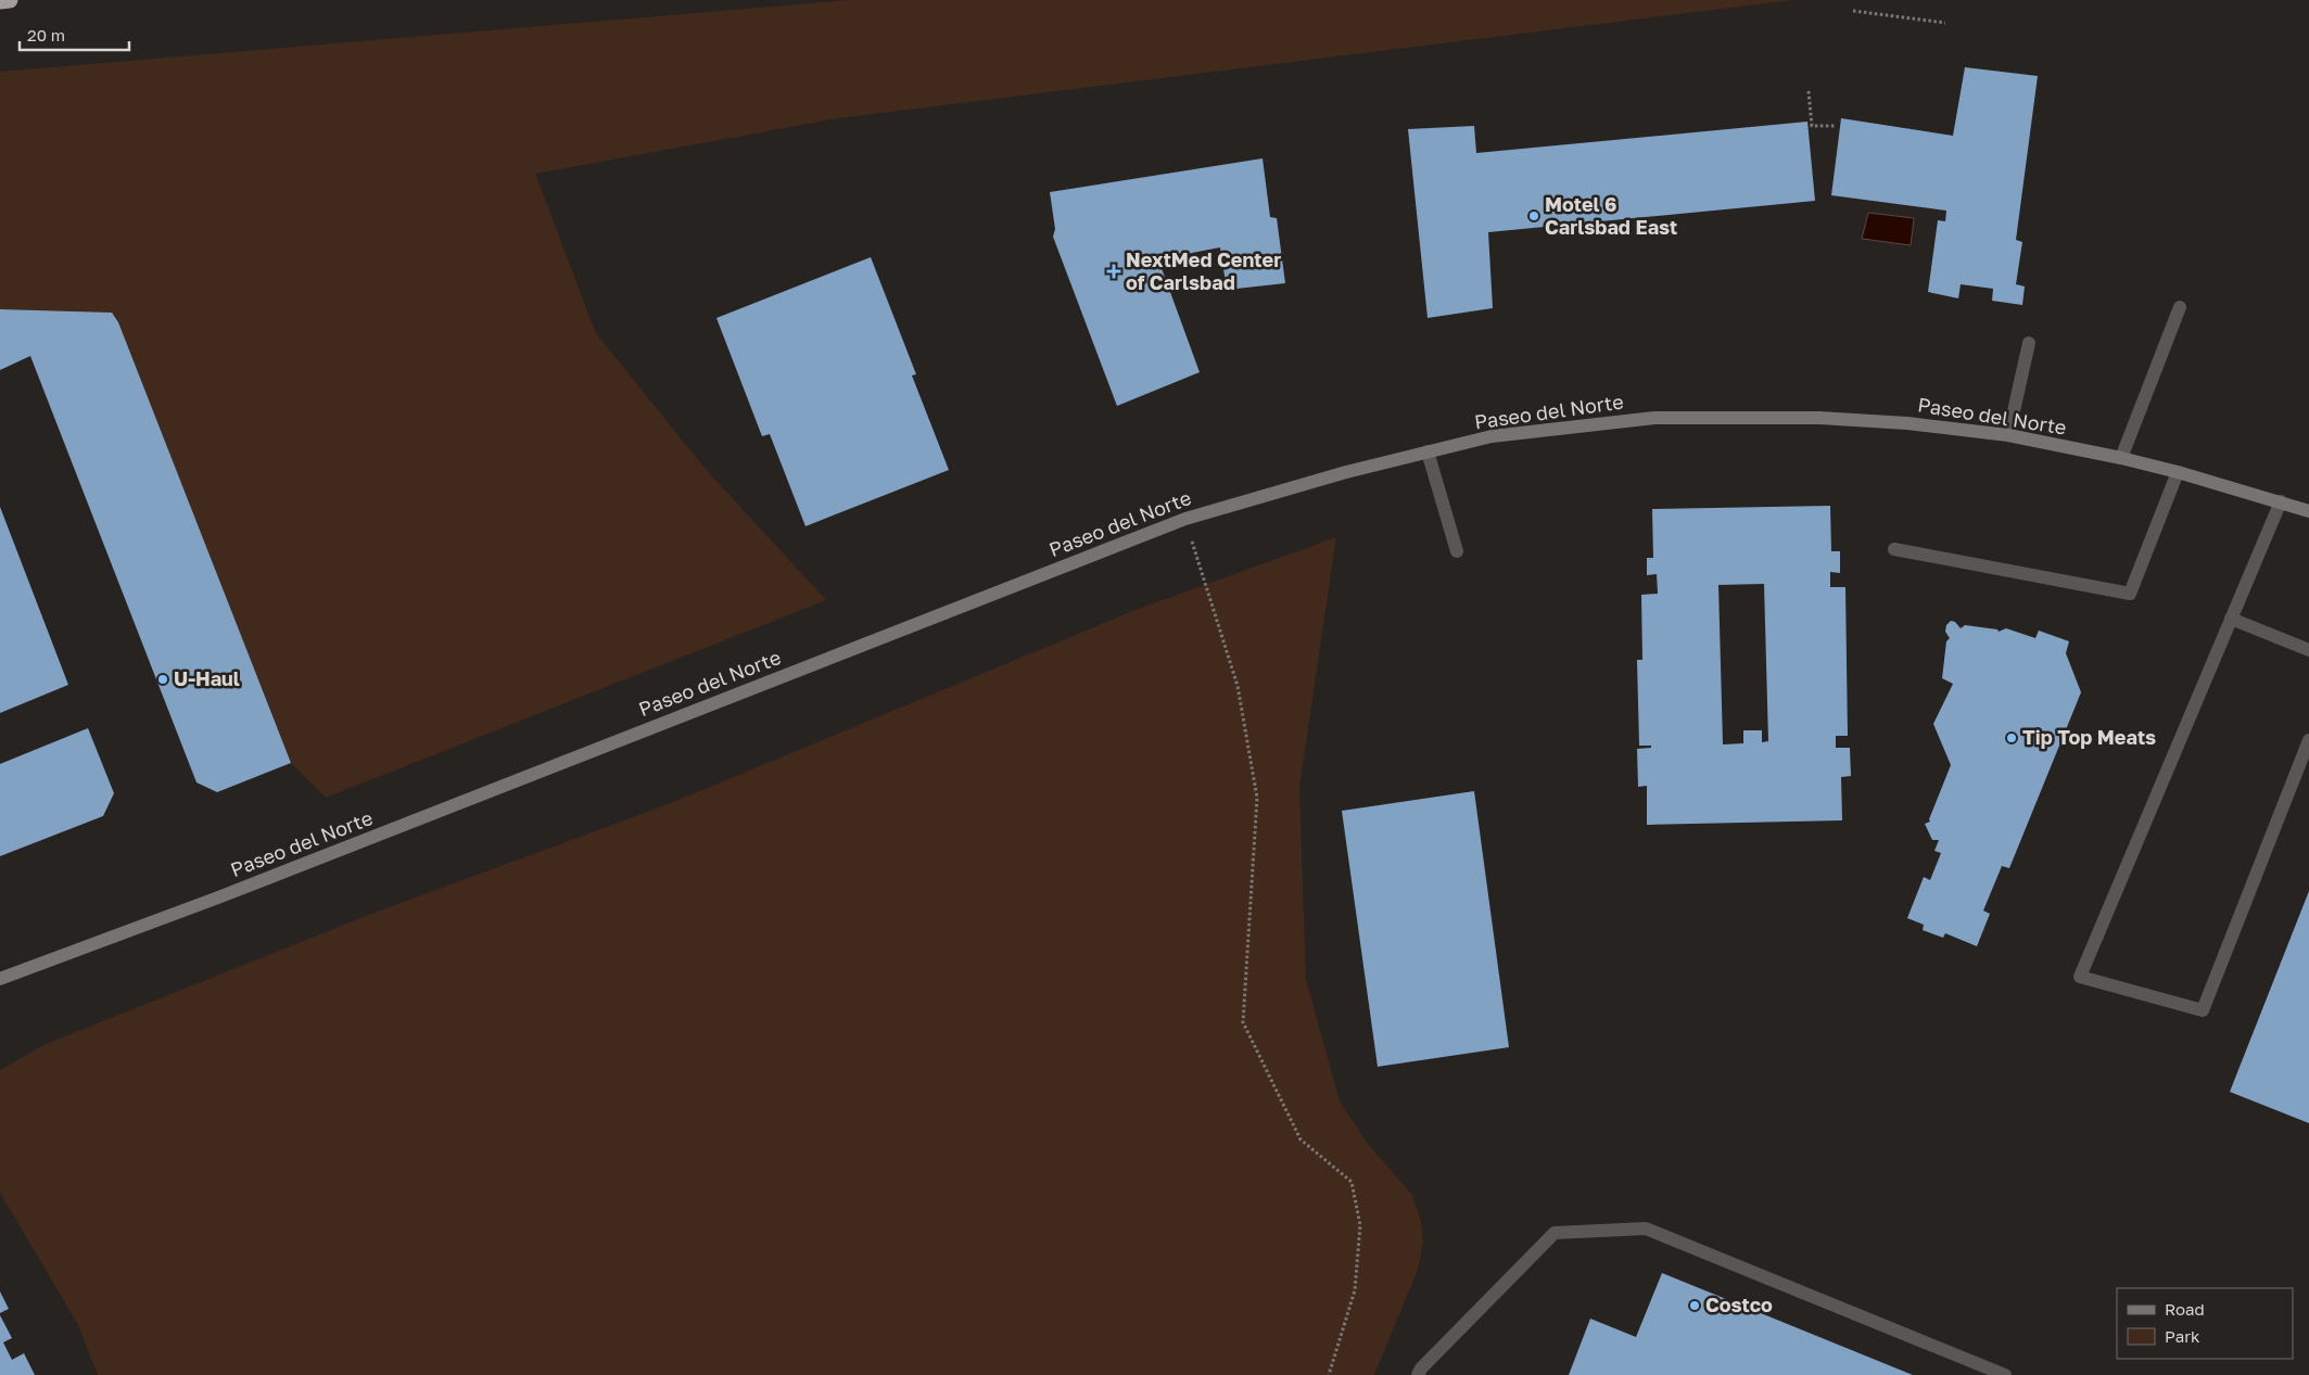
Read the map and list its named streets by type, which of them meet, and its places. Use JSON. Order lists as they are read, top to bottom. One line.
{"streets":{"main road":["Paseo del Norte"]},"places":{"other":["Motel 6 Carlsbad East","U-Haul","Tip Top Meats","Costco"],"health":["NextMed Center of Carlsbad"]},"legend":["Road","Park"],"scale_bar":"20 m"}
